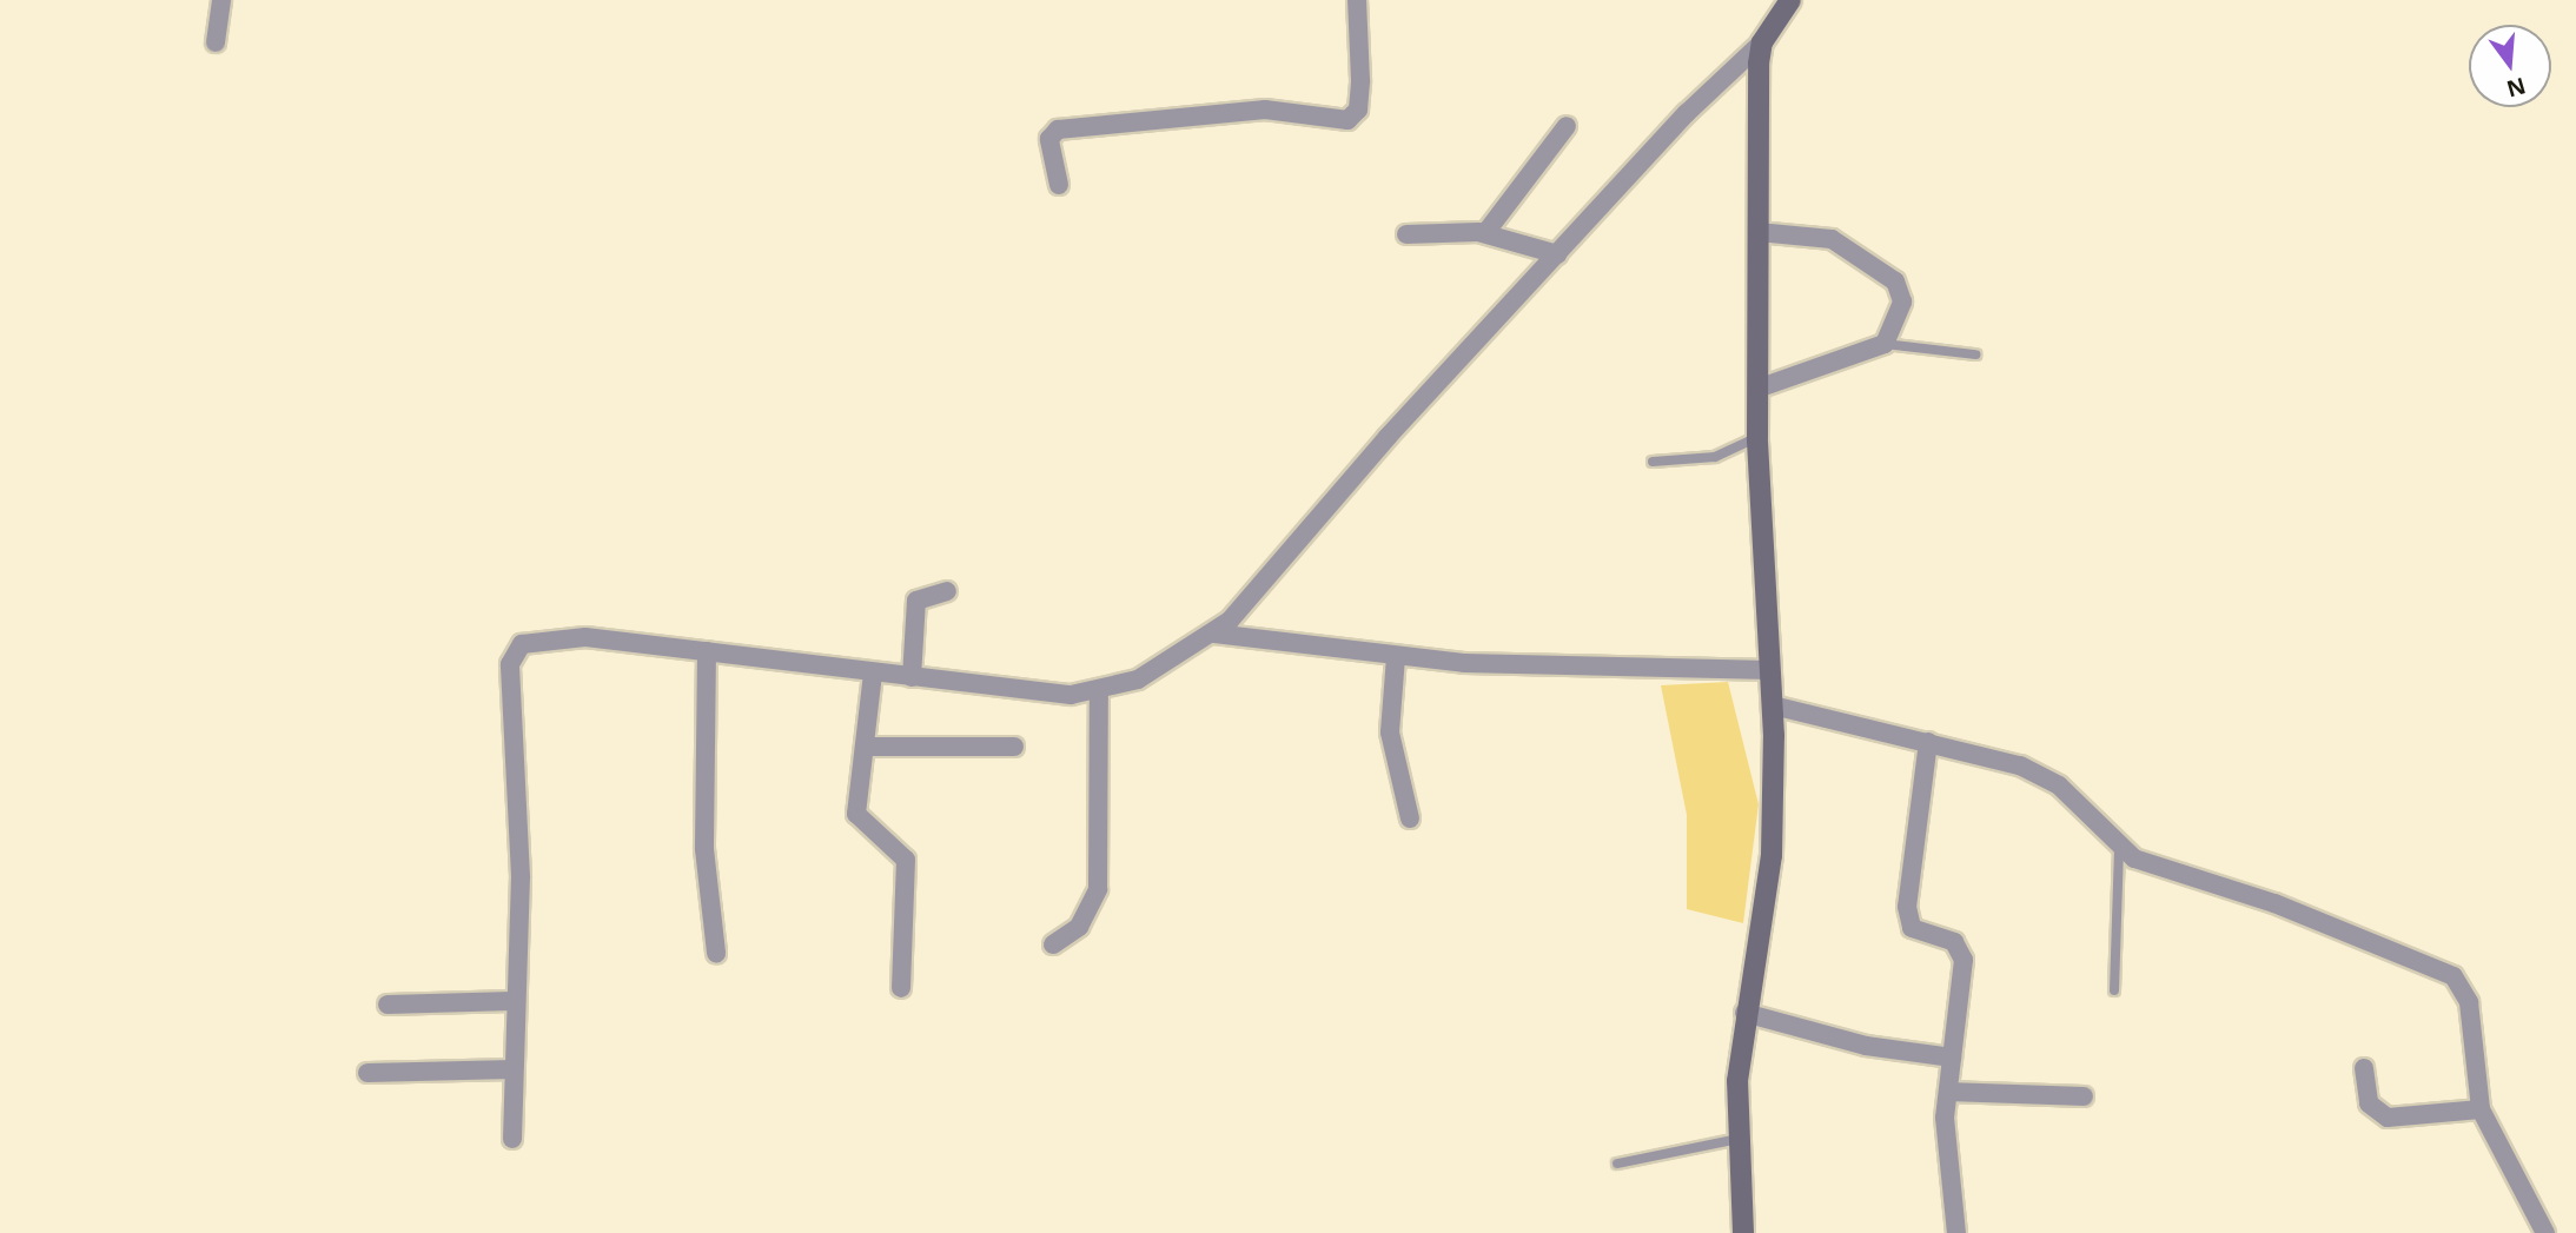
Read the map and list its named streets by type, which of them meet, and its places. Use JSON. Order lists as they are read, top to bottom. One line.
{"north":"bottom"}
